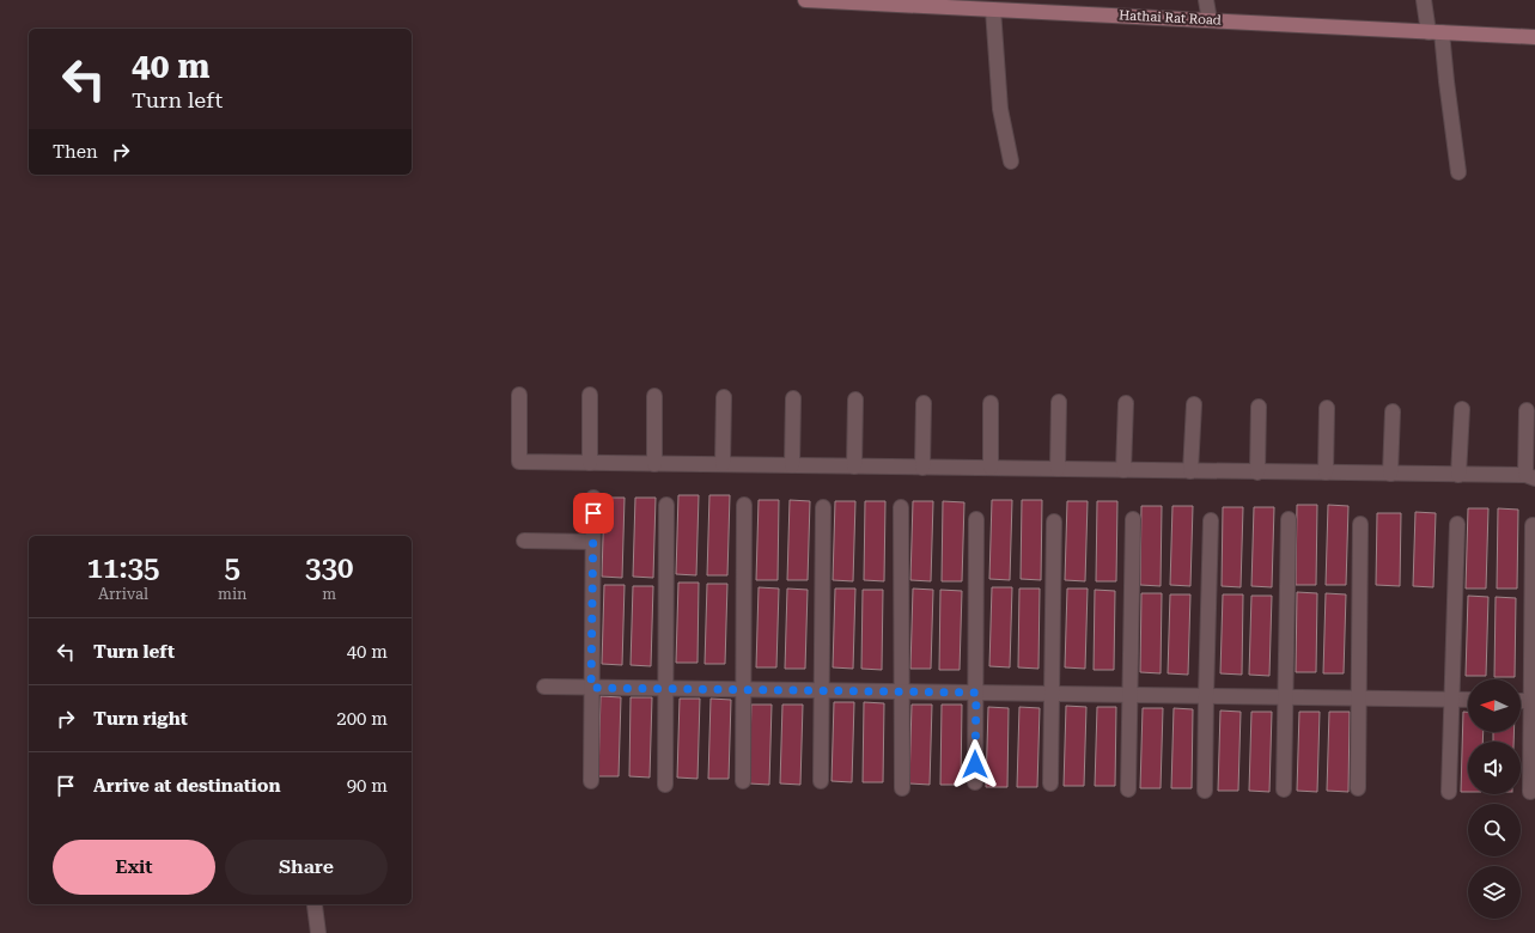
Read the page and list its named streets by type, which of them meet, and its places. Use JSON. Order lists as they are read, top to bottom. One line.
{"streets":{"main road":["Hathai Rat Road"]},"north":"left","page":{"turn":["40 m","Turn left"],"then":"Then","eta":["11:35","Arrival","5","min","330","m"],"list":[{"name":"Turn left","value":"40 m"},{"name":"Turn right","value":"200 m"},{"name":"Arrive at destination","value":"90 m"}],"buttons":["Exit","Share"]}}
